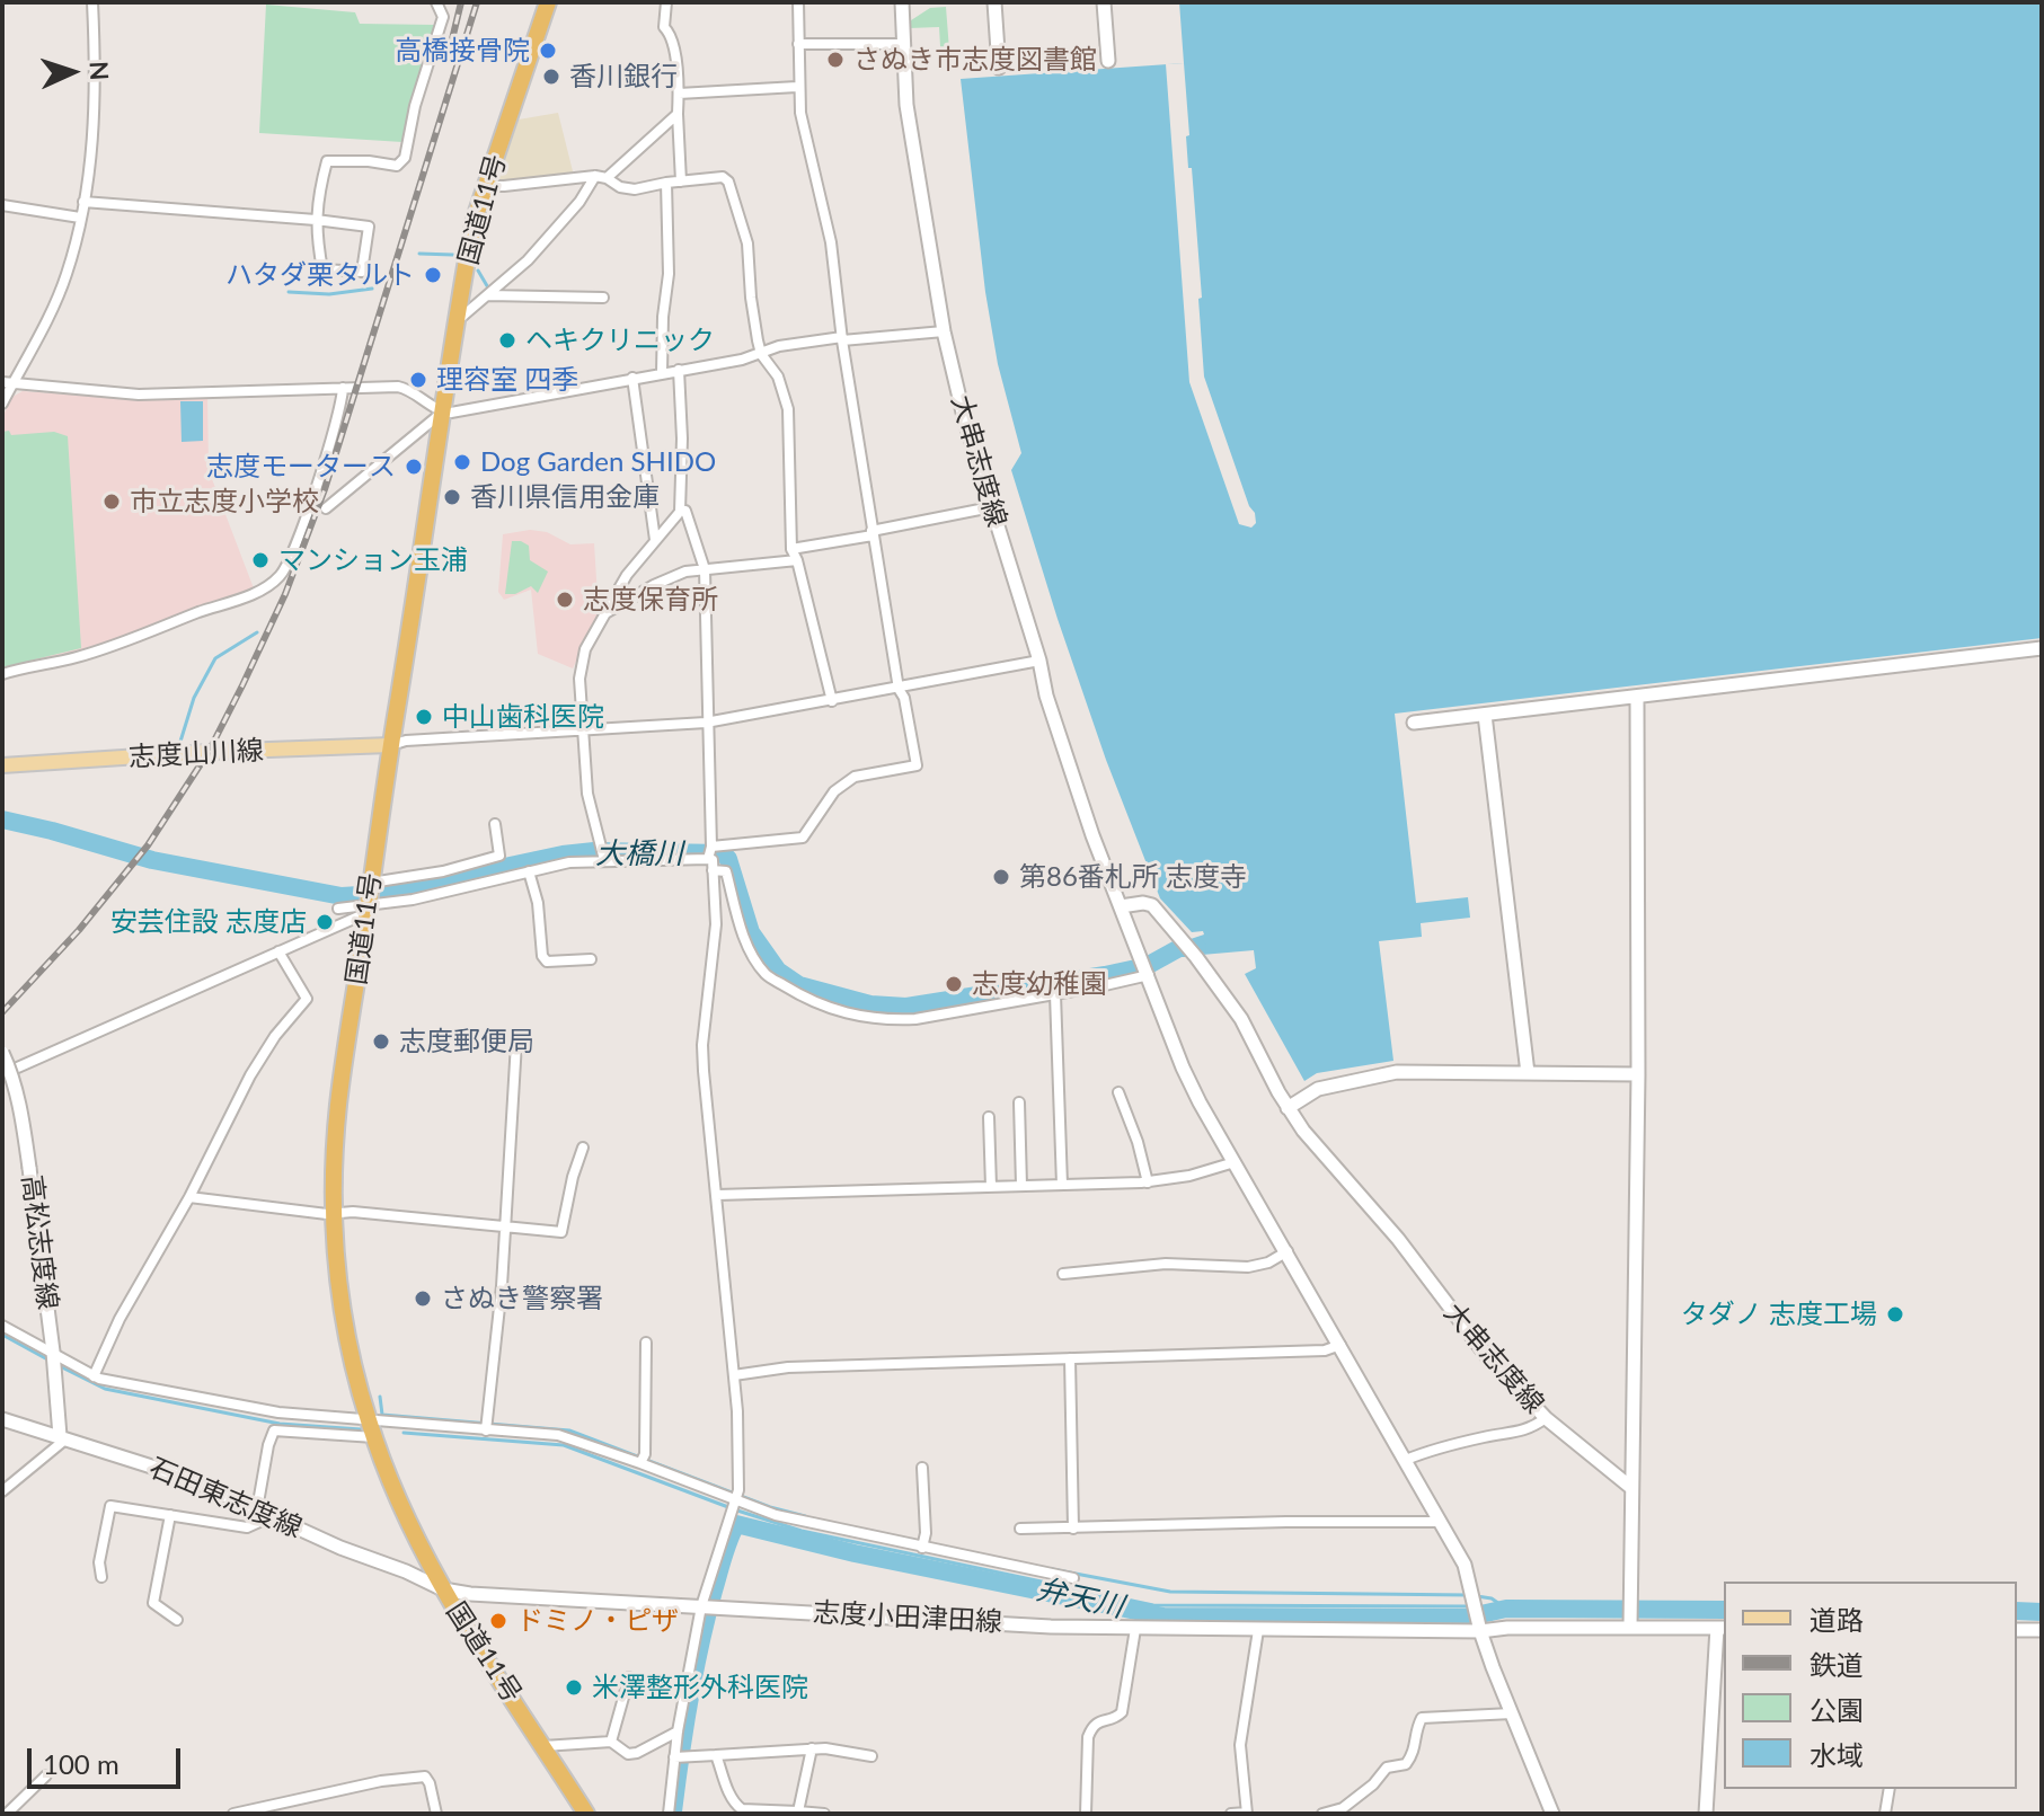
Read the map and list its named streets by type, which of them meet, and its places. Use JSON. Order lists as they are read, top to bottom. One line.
{"streets":{"highway":["国道11号"],"main road":["大串志度線","志度山川線","高松志度線","石田東志度線","志度小田津田線"]},"crossings":[["国道11号","志度山川線"],["国道11号","石田東志度線"],["国道11号","志度小田津田線"],["大串志度線","志度小田津田線"],["高松志度線","石田東志度線"],["石田東志度線","志度小田津田線"]],"water":["大橋川","弁天川"],"places":["高橋接骨院","さぬき市志度図書館","香川銀行","ハタダ栗タルト","ヘキクリニック","理容室 四季","Dog Garden SHIDO","志度モータース","香川県信用金庫","市立志度小学校","マンション玉浦","志度保育所","中山歯科医院","第86番札所 志度寺","安芸住設 志度店","志度幼稚園","志度郵便局","さぬき警察署","タダノ 志度工場","ドミノ・ピザ","米澤整形外科医院"],"legend":["道路","鉄道","公園","水域"],"scale_bar":"100 m","north":"right"}
